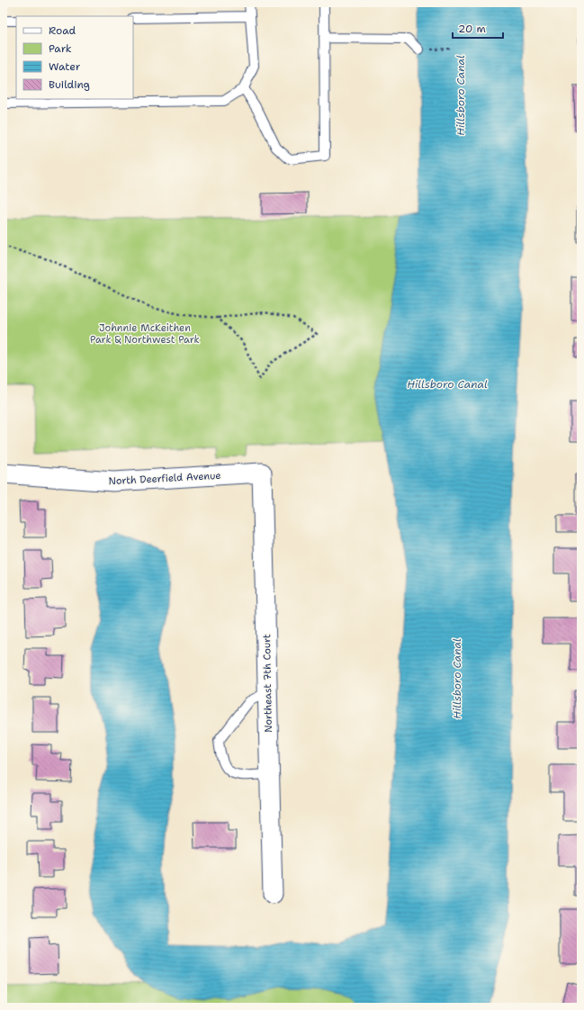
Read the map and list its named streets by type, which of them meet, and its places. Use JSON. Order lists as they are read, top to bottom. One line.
{"streets":{"street":["North Deerfield Avenue","Northeast 7th Court"]},"crossings":[["North Deerfield Avenue","Northeast 7th Court"]],"water":["Hillsboro Canal"],"parks":["Johnnie McKeithen Park & Northwest Park"],"legend":["Road","Park","Water","Building"],"scale_bar":"20 m"}
